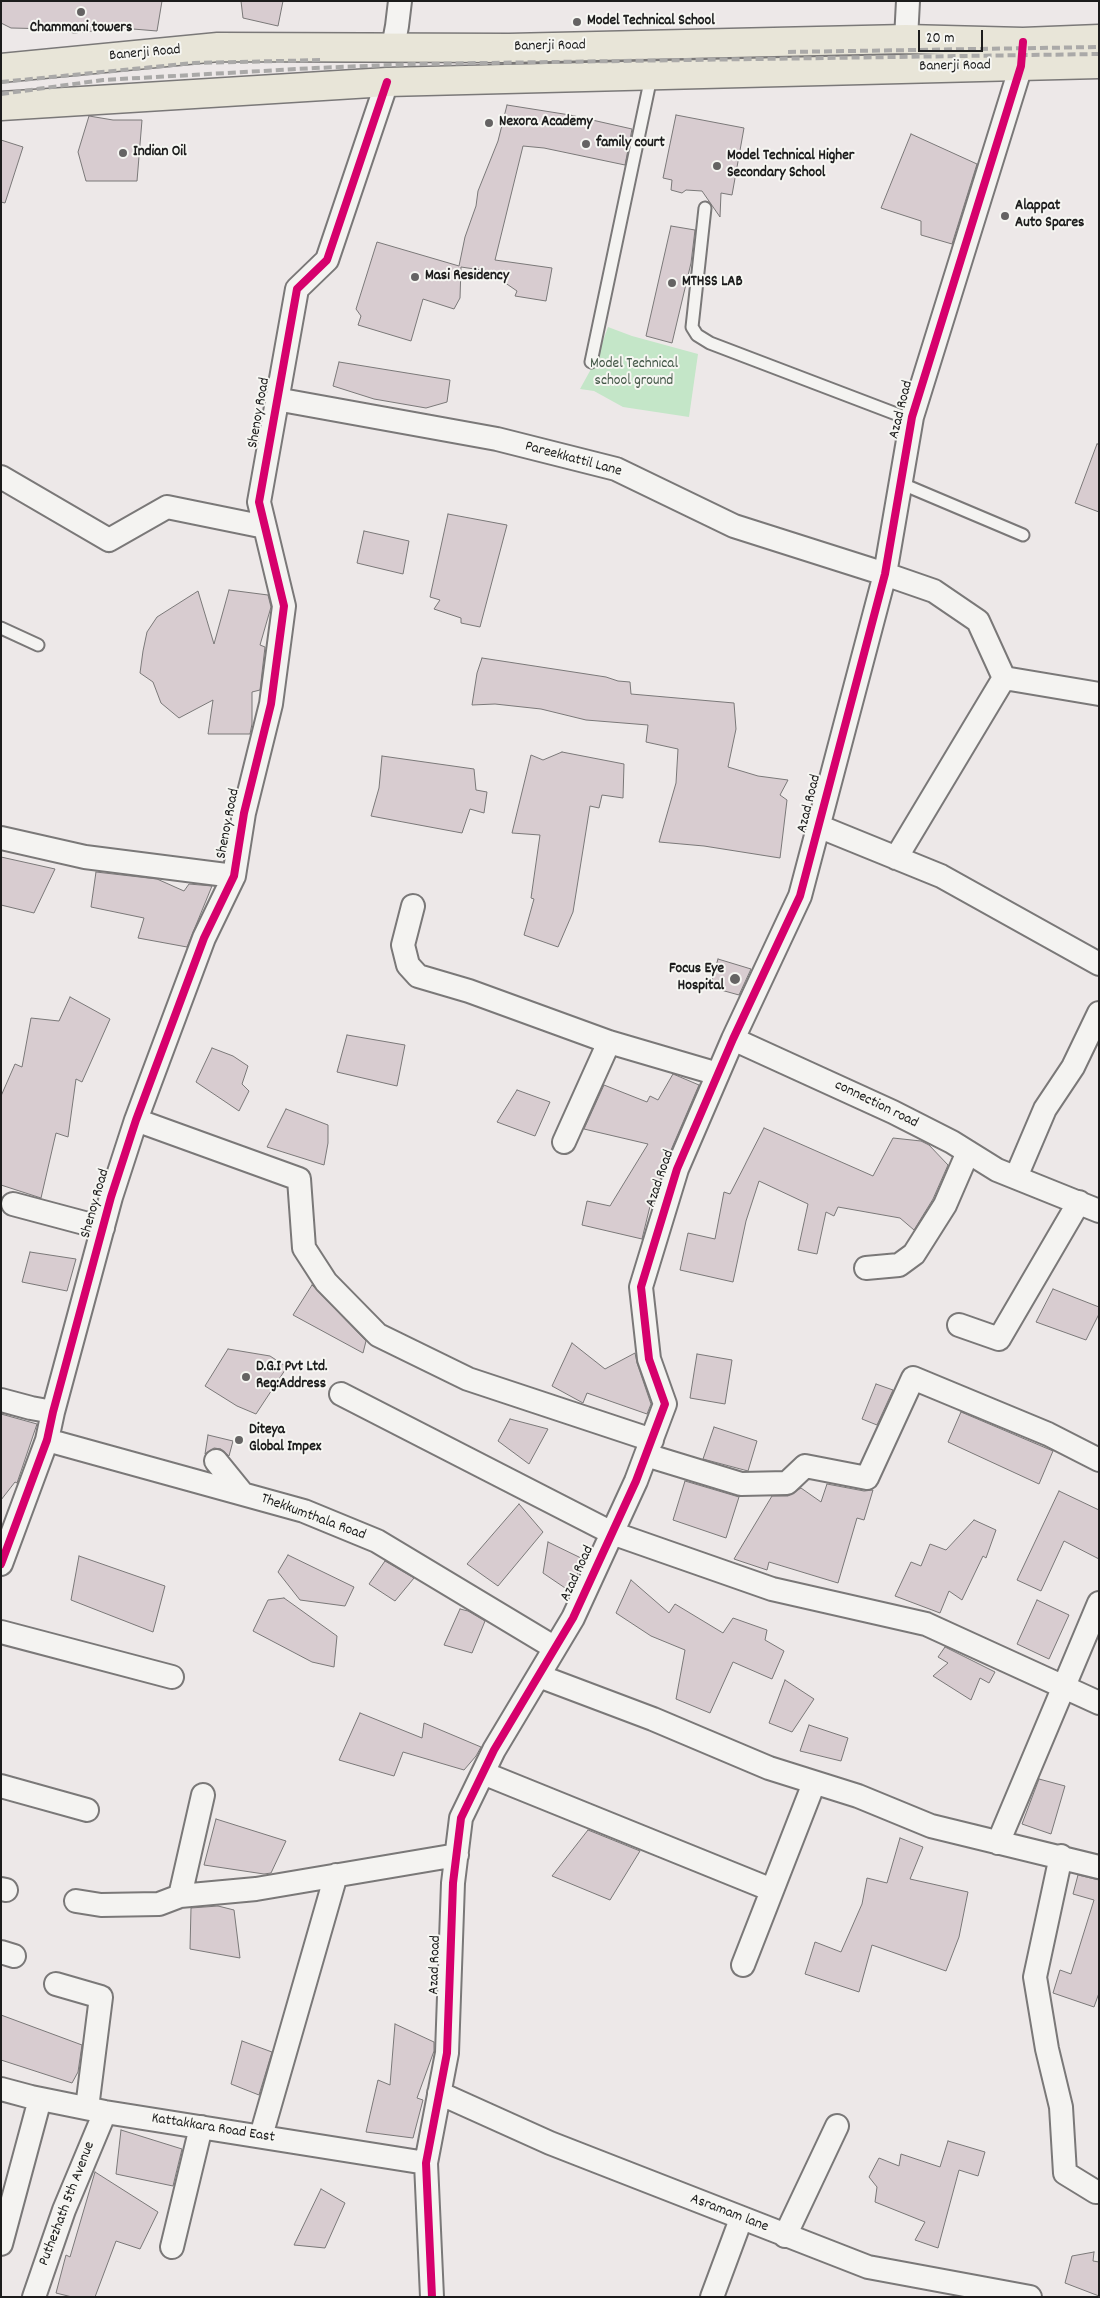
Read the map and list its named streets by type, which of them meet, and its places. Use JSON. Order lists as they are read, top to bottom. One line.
{"streets":{"main road":["Banerji Road"],"street":["Azad Road","Shenoy Road","Pareekkattil Lane","connection road","Thekkumthala Road","Kattakkara Road East","Puthezhath 5th Avenue","Asramam lane"]},"crossings":[["Banerji Road","Azad Road"],["Banerji Road","Shenoy Road"],["Azad Road","Pareekkattil Lane"],["Azad Road","connection road"],["Azad Road","Thekkumthala Road"],["Azad Road","Kattakkara Road East"],["Azad Road","Asramam lane"],["Shenoy Road","Pareekkattil Lane"],["Shenoy Road","Thekkumthala Road"],["Kattakkara Road East","Puthezhath 5th Avenue"]],"parks":["Model Technical school ground"],"places":["Chammani towers","Model Technical School","Nexora Academy","family court","Indian Oil","Model Technical Higher Secondary School","Alappat Auto Spares","Masi Residency","MTHSS LAB","Focus Eye Hospital","D.G.I Pvt Ltd. Reg:Address","Diteya Global Impex"],"scale_bar":"20 m"}
